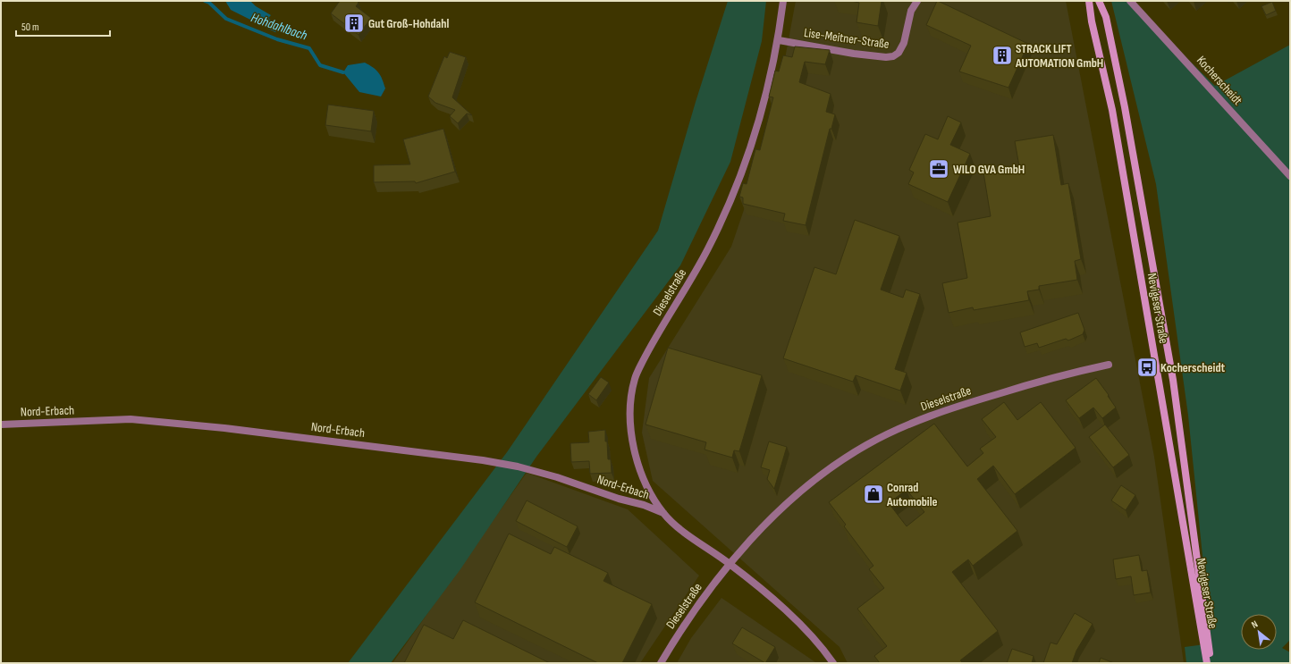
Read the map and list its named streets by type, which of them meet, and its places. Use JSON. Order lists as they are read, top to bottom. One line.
{"streets":{"main road":["Nevigeser Straße"],"street":["Lise-Meitner-Straße","Kocherscheidt","Dieselstraße","Nord-Erbach"]},"crossings":[["Lise-Meitner-Straße","Dieselstraße"],["Dieselstraße","Nord-Erbach"]],"water":["Hohdahlbach"],"places":{"building":["Gut Groß-Hohdahl","STRACK LIFT AUTOMATION GmbH"],"office":["WILO GVA GmbH"],"bus stop":["Kocherscheidt"],"shop":["Conrad Automobile"]},"scale_bar":"50 m","north":"top left"}
